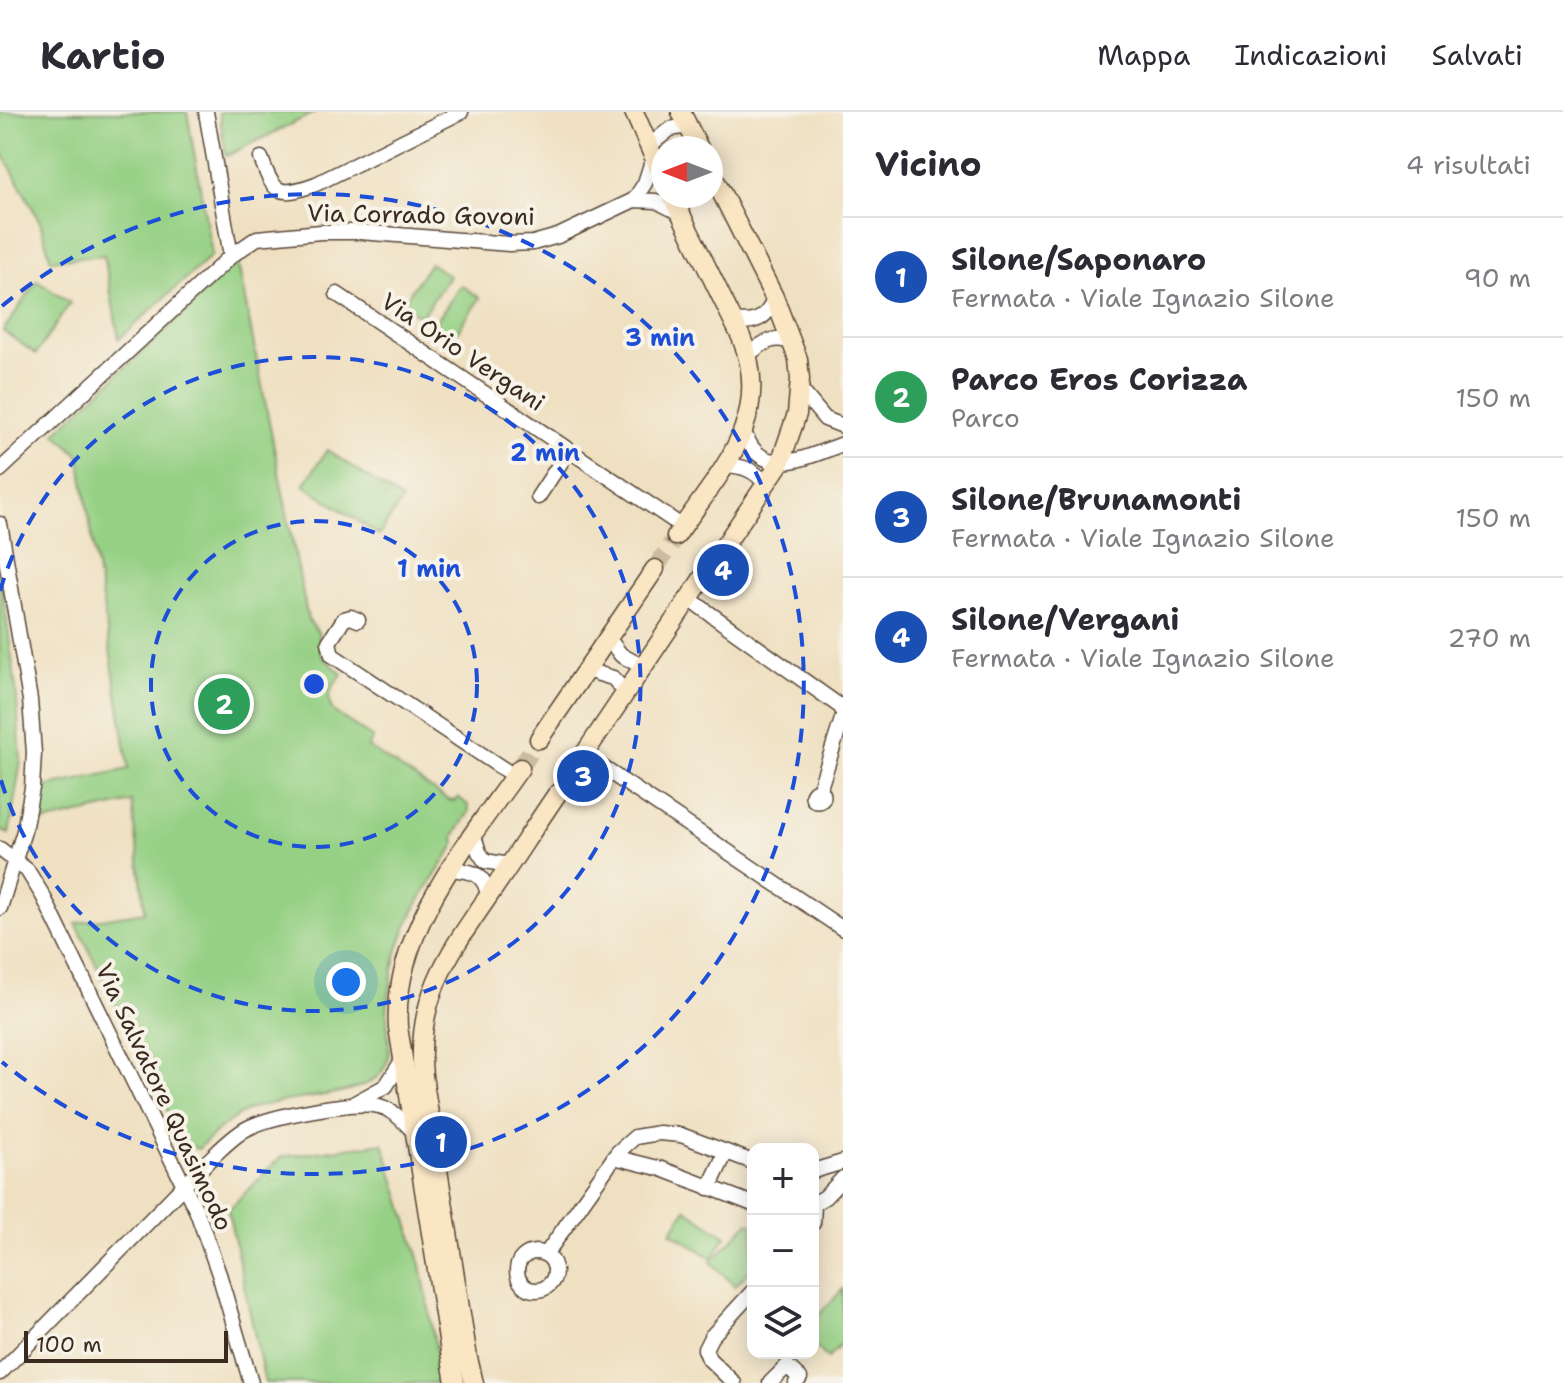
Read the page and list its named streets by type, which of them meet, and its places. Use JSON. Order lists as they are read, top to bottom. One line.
{"streets":{"street":["Via Corrado Govoni","Via Orio Vergani","Via Salvatore Quasimodo"]},"scale_bar":"100 m","north":"left","page":{"header":"Kartio","nav":["Mappa","Indicazioni","Salvati"],"heading":["Vicino","4 risultati"],"list":[{"mark":"1","name":"Silone/Saponaro","note":"Fermata · Viale Ignazio Silone","value":"90 m"},{"mark":"2","name":"Parco Eros Corizza","note":"Parco","value":"150 m"},{"mark":"3","name":"Silone/Brunamonti","note":"Fermata · Viale Ignazio Silone","value":"150 m"},{"mark":"4","name":"Silone/Vergani","note":"Fermata · Viale Ignazio Silone","value":"270 m"}],"pins":["4","2","3","1"],"map_buttons":["+","−"],"scale":"100 m"},"rings":["3 min","2 min","1 min"]}
